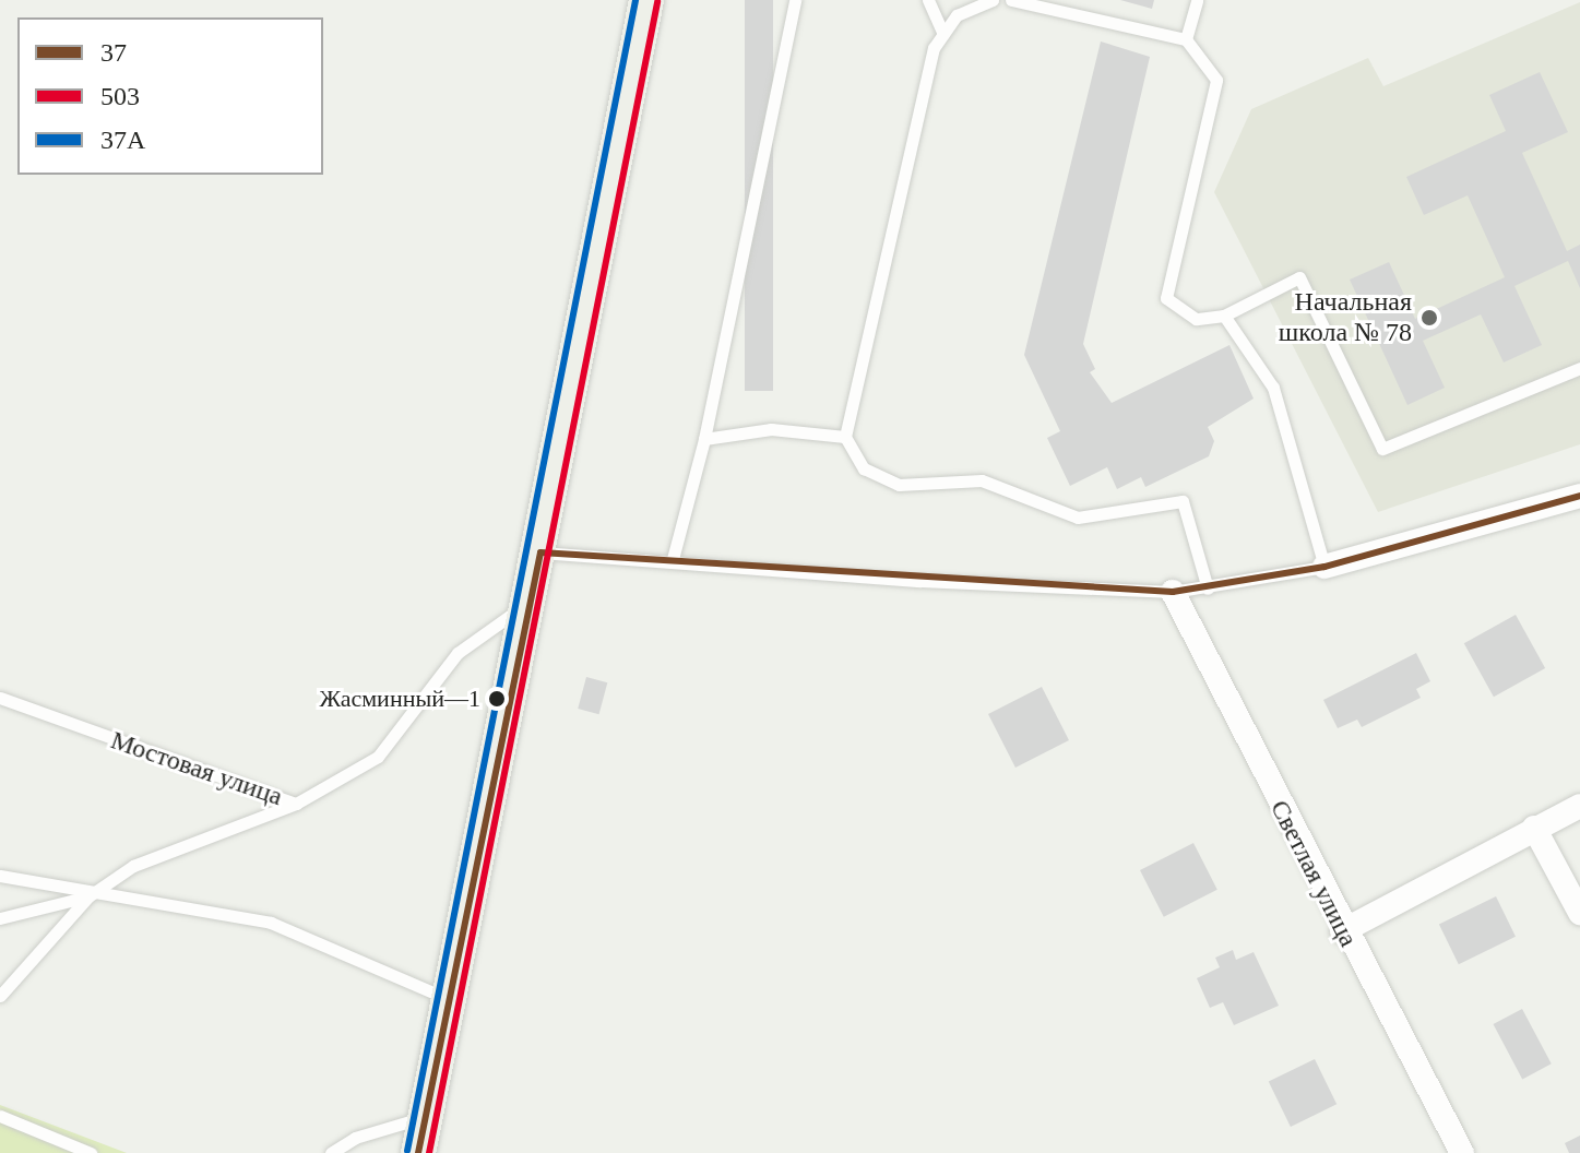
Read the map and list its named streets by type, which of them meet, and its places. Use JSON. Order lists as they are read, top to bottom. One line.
{"streets":{"street":["Светлая улица"],"lane":["Мостовая улица"]},"places":["Начальная школа № 78","Жасминный—1"],"lines":["transit line 37А","transit line 503","transit line 37"],"legend":["37","503","37А"]}
